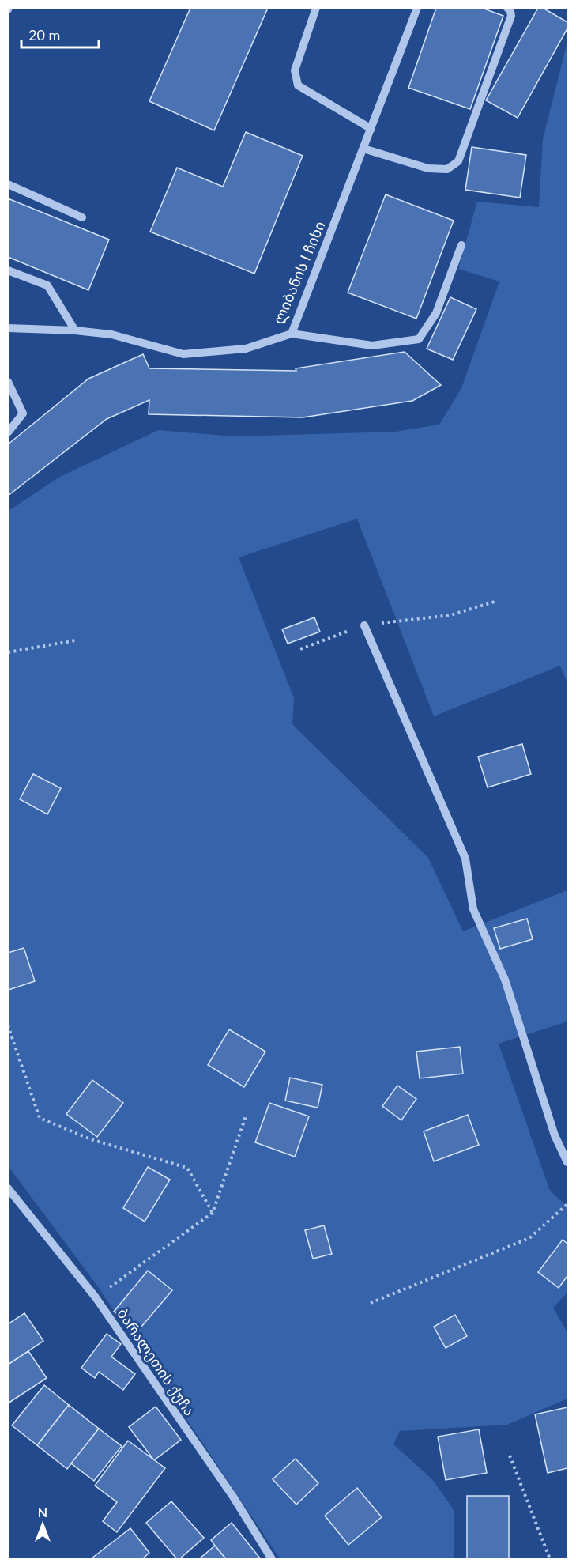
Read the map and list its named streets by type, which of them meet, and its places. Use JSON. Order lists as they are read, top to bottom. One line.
{"streets":{"street":["ლიბანის I ჩიხი","ბარალეთის ქუჩა"]},"scale_bar":"20 m","north":"top"}
